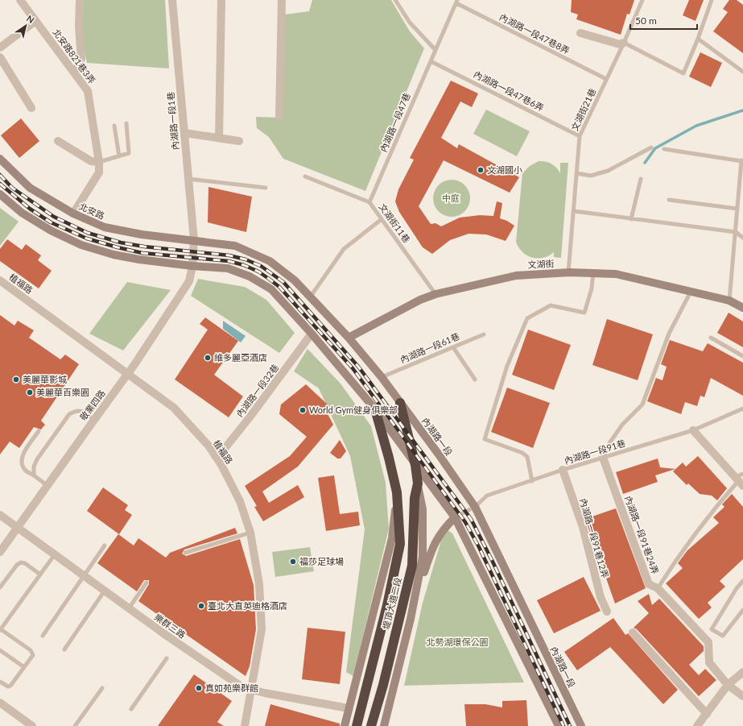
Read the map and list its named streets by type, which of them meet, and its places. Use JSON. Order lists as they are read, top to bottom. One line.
{"streets":{"highway":["堤頂大道二段"],"main road":["北安路","文湖街","內湖路一段"],"street":["北安路821巷3弄","內湖路一段1巷","植福路","內湖路一段32巷","敬業四路","內湖路一段91巷24弄","內湖路一段91巷12弄","樂群三路"],"lane":["內湖路一段47巷8弄","內湖路一段47巷6弄","文湖街21巷","內湖路一段47巷","文湖街11巷","內湖路一段61巷","內湖路一段91巷"]},"crossings":[["內湖路一段47巷8弄","文湖街21巷"],["內湖路一段47巷8弄","內湖路一段47巷"],["內湖路一段47巷6弄","文湖街21巷"],["內湖路一段47巷6弄","內湖路一段47巷"],["文湖街21巷","文湖街"],["內湖路一段1巷","北安路"],["內湖路一段1巷","敬業四路"],["內湖路一段1巷","內湖路一段"],["內湖路一段47巷","文湖街11巷"],["北安路","內湖路一段"],["文湖街11巷","文湖街"],["文湖街","內湖路一段"],["植福路","內湖路一段32巷"],["植福路","敬業四路"],["植福路","樂群三路"],["內湖路一段61巷","內湖路一段"],["敬業四路","樂群三路"],["內湖路一段","內湖路一段91巷"],["內湖路一段","堤頂大道二段"],["內湖路一段91巷","內湖路一段91巷24弄"],["內湖路一段91巷","內湖路一段91巷12弄"],["堤頂大道二段","樂群三路"]],"parks":["中庭","北勢湖環保公園"],"places":["文湖國小","維多麗亞酒店","美麗華影城","美麗華百樂園","World Gym健身俱樂部","福莎足球場","臺北大直英迪格酒店","真如苑樂群館"],"scale_bar":"50 m","north":"top right"}
